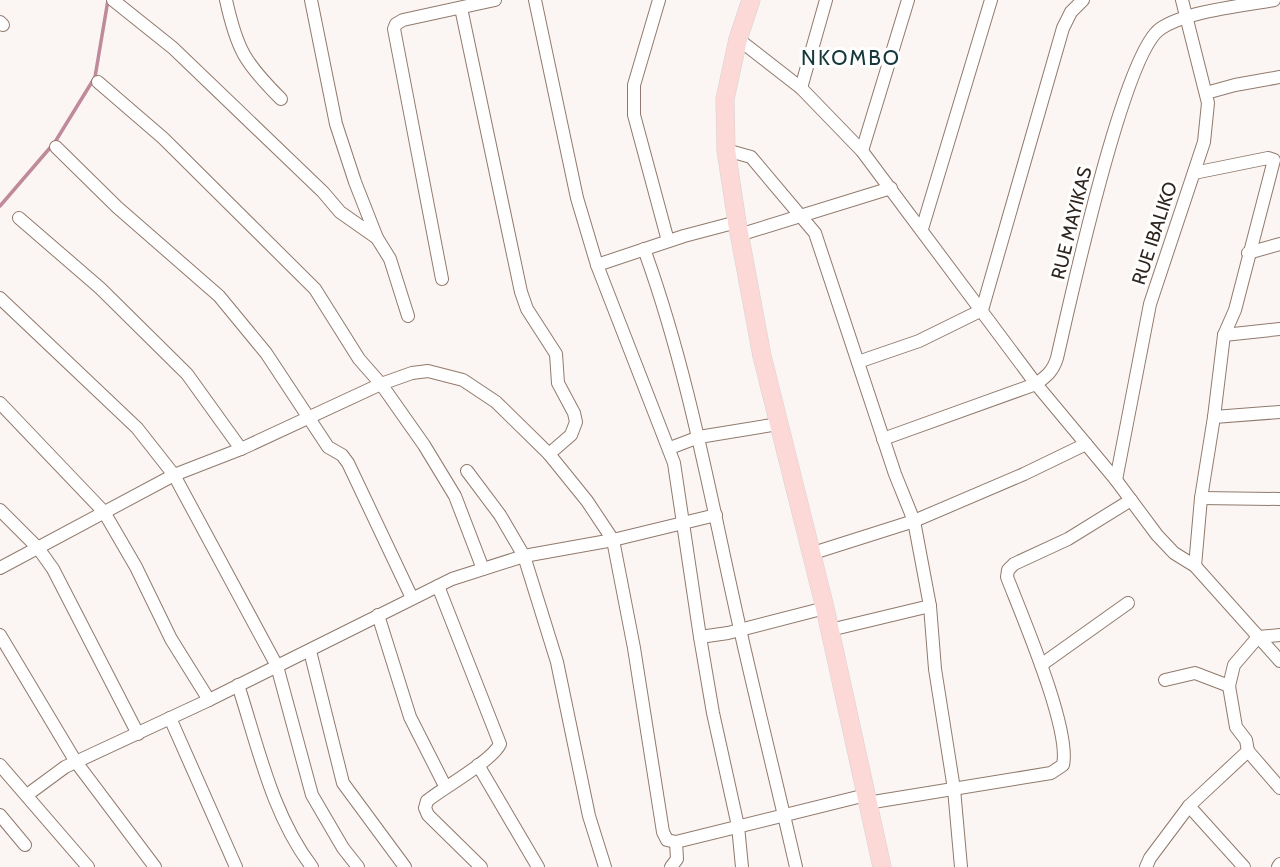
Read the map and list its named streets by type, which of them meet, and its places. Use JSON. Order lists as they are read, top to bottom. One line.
{"streets":{"street":["RUE MAYIKAS","RUE IBALIKO"]},"crossings":[["RUE MAYIKAS","RUE IBALIKO"]],"districts":["NKOMBO"]}
